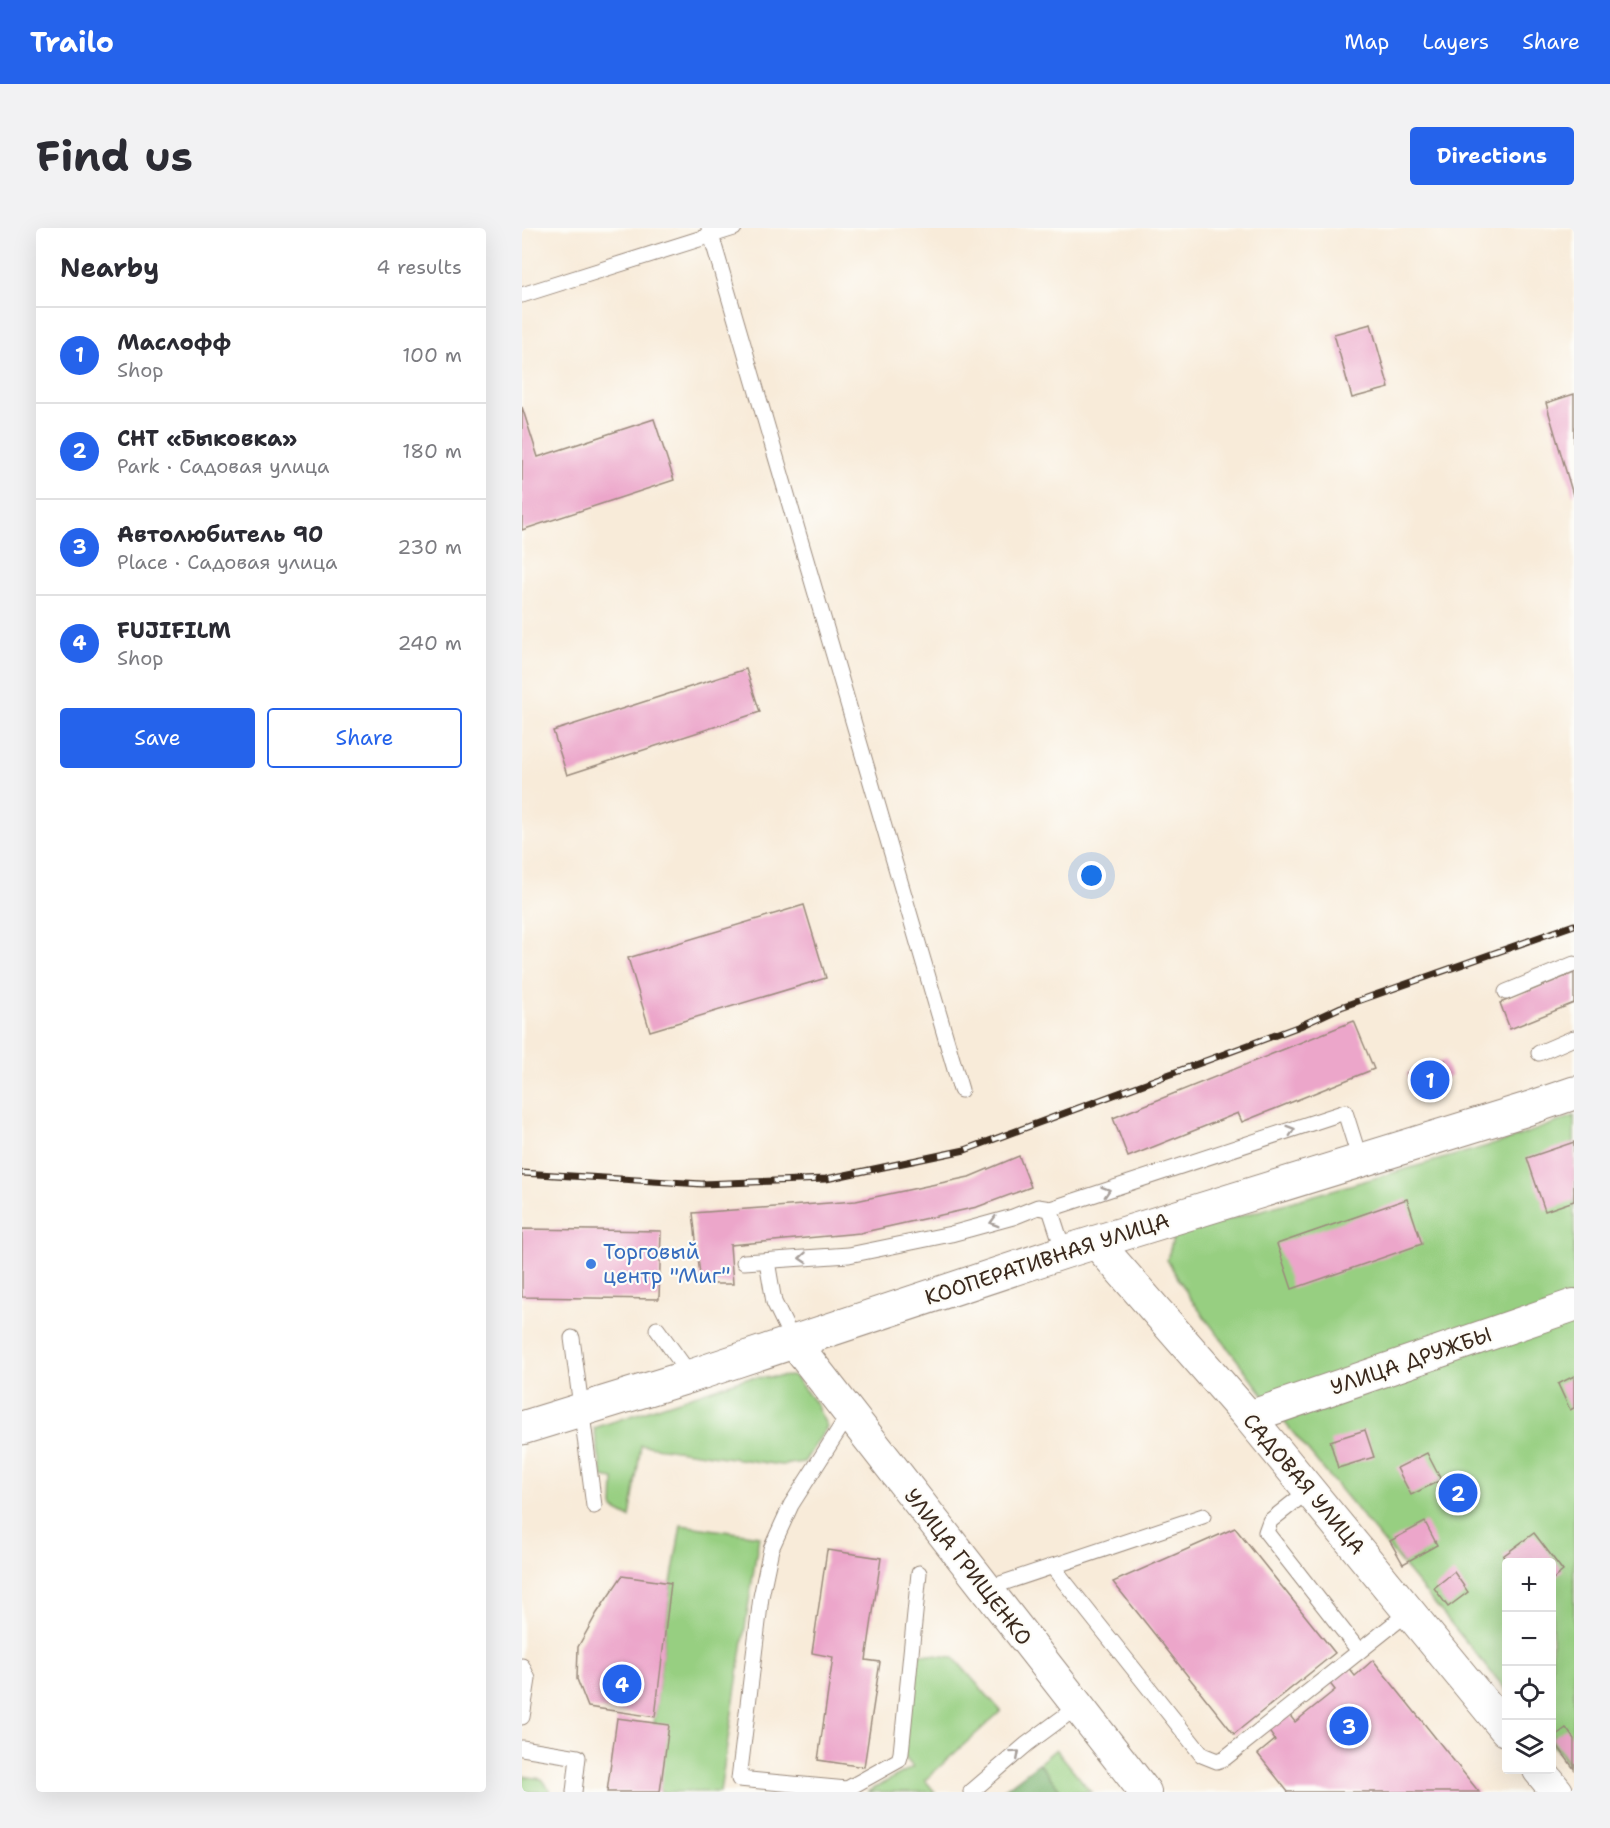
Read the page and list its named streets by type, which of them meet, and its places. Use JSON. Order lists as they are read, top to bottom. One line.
{"streets":{"main road":["КООПЕРАТИВНАЯ УЛИЦА"],"street":["УЛИЦА ДРУЖБЫ","САДОВАЯ УЛИЦА","УЛИЦА ГРИЩЕНКО"]},"crossings":[["КООПЕРАТИВНАЯ УЛИЦА","САДОВАЯ УЛИЦА"],["КООПЕРАТИВНАЯ УЛИЦА","УЛИЦА ГРИЩЕНКО"],["УЛИЦА ДРУЖБЫ","САДОВАЯ УЛИЦА"]],"places":["Торговый центр \"Миг\""],"page":{"header":"Trailo","nav":["Map","Layers","Share"],"buttons":["Directions",["Save","Share"]],"title":"Find us","heading":["Nearby","4 results"],"list":[{"mark":"1","name":"Маслофф","note":"Shop","value":"100 m"},{"mark":"2","name":"СНТ «Быковка»","note":"Park · Садовая улица","value":"180 m"},{"mark":"3","name":"Автолюбитель 90","note":"Place · Садовая улица","value":"230 m"},{"mark":"4","name":"FUJIFILM","note":"Shop","value":"240 m"}],"pins":["1","2","4","3"],"map_buttons":["+","−"]}}
